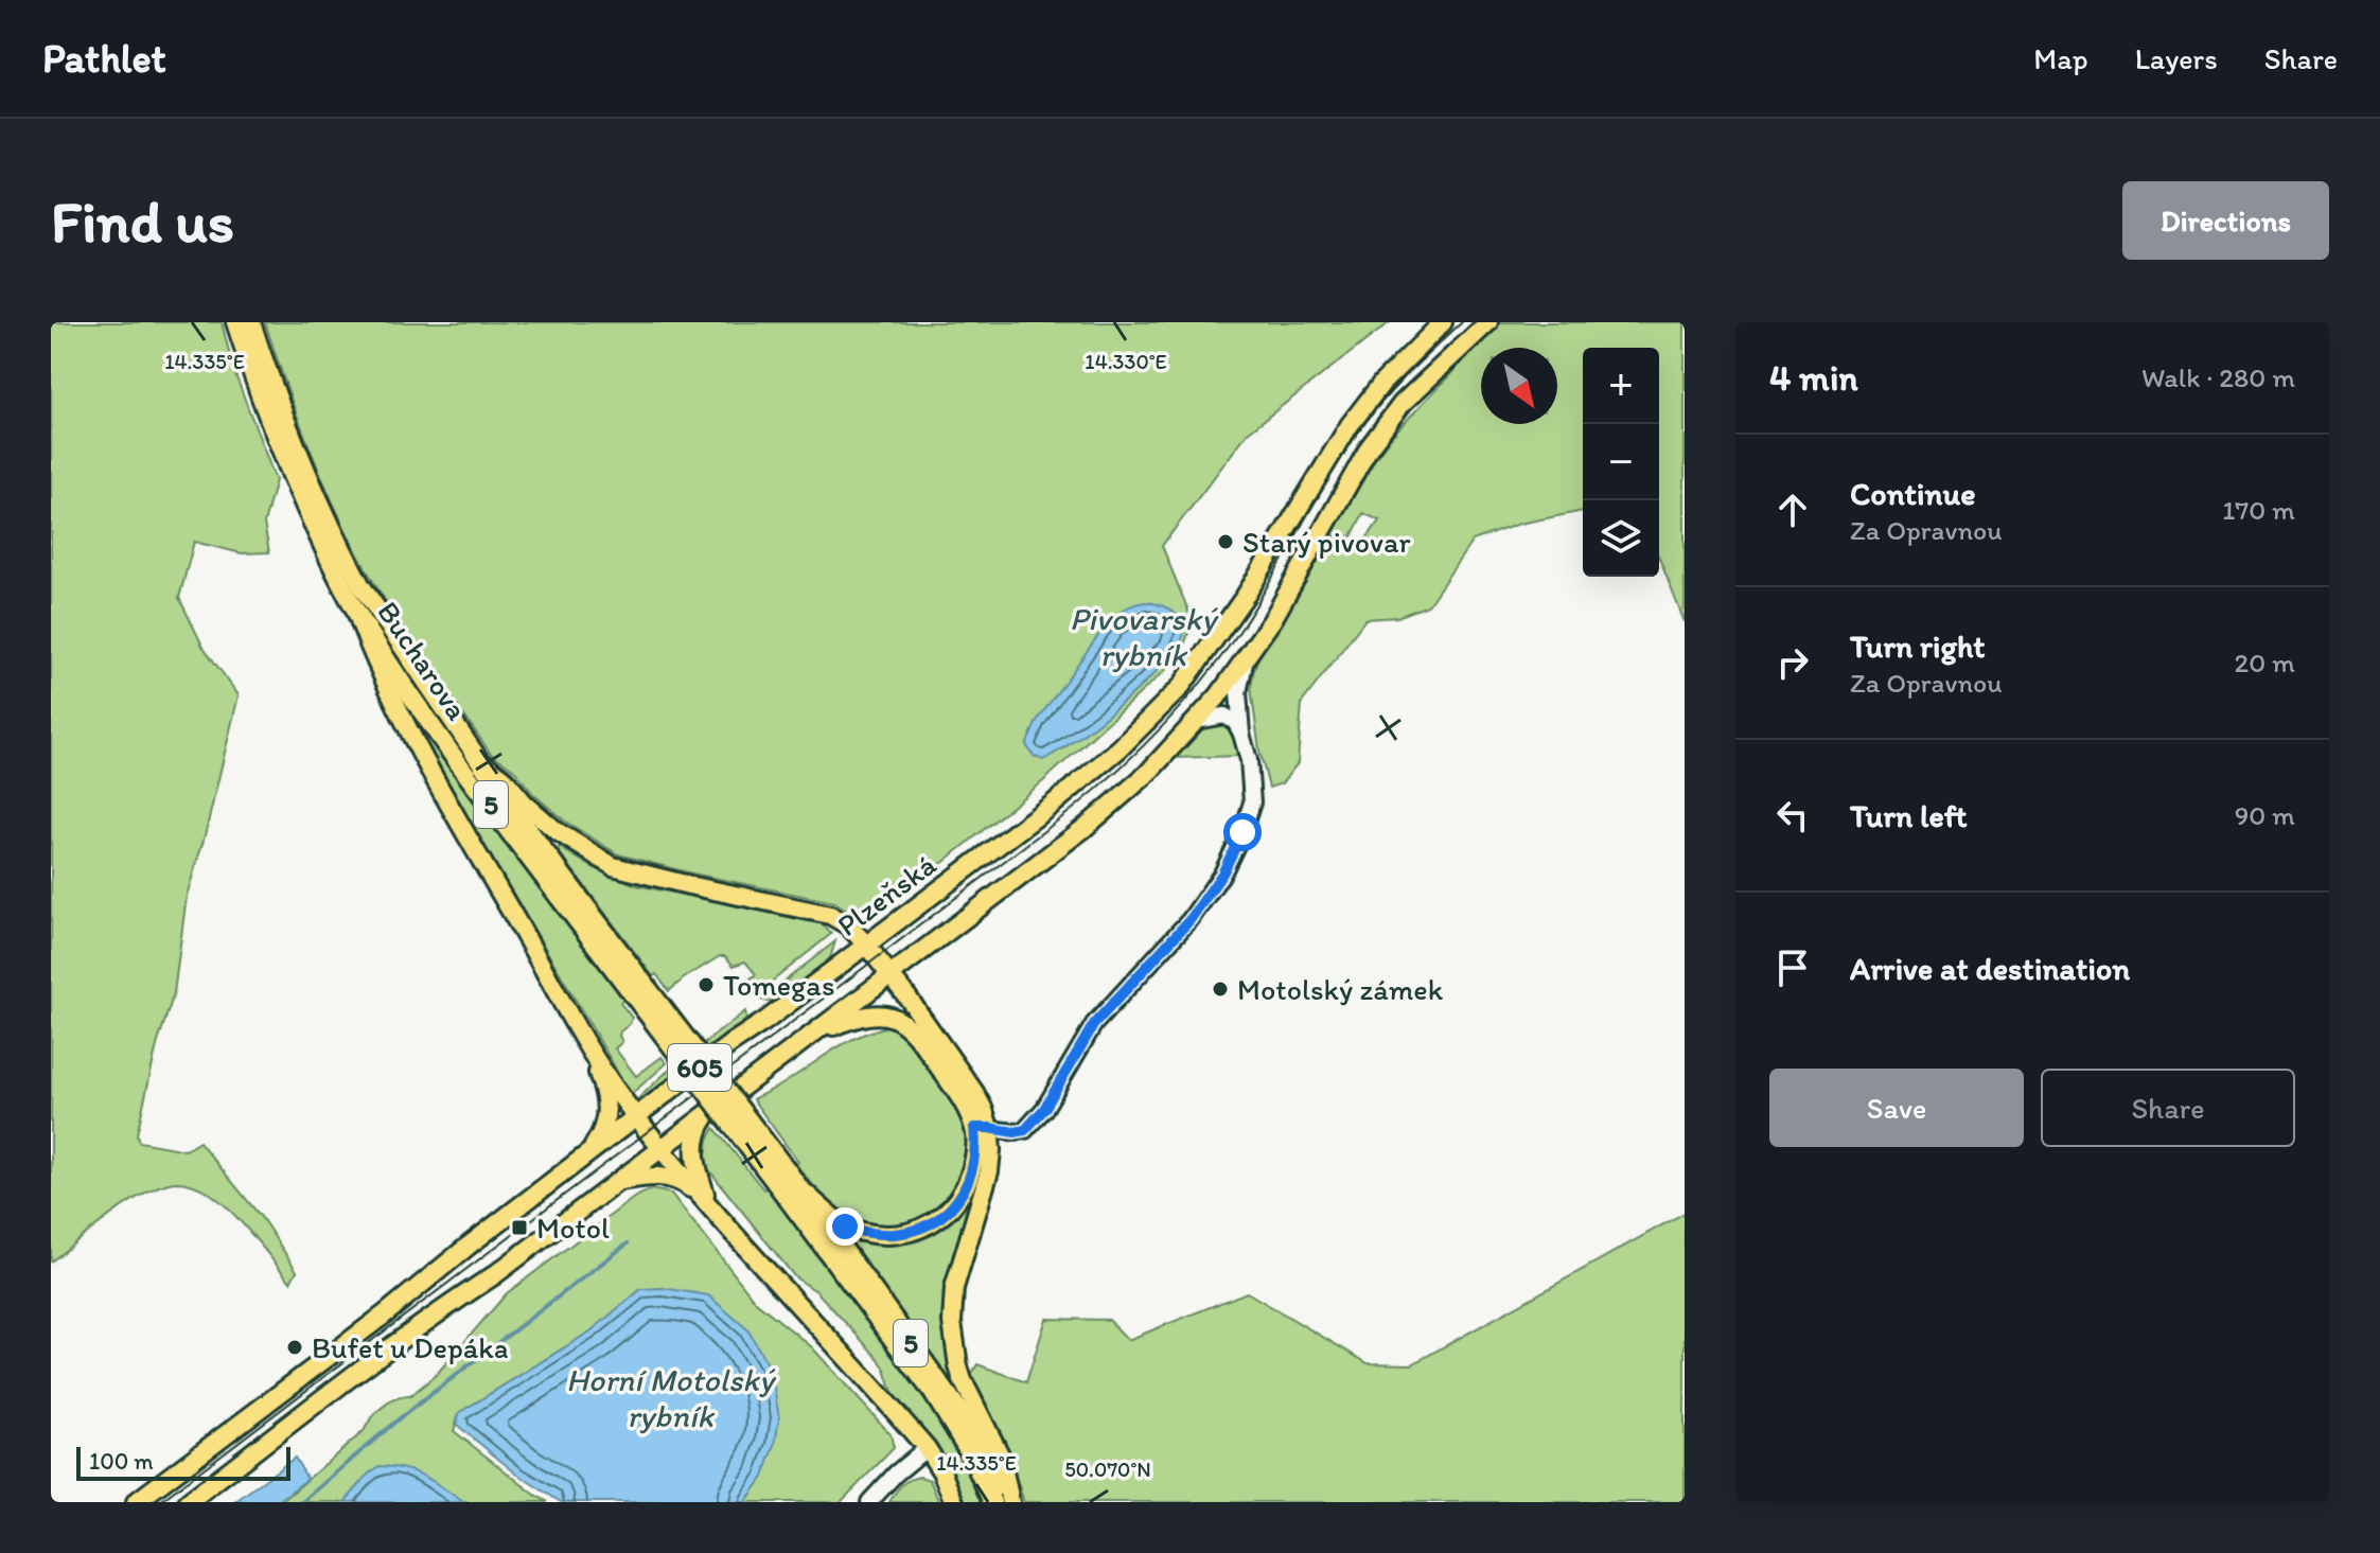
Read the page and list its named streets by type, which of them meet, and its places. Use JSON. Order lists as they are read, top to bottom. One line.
{"streets":{"main road":["Bucharova","5","Plzeňská","605"]},"crossings":[["Bucharova","5"]],"water":["Pivovarský rybník","Horní Motolský rybník"],"places":{"other":["Starý pivovar","Tomegas","Motolský zámek","Bufet u Depáka"],"transit":["Motol"]},"scale_bar":"100 m","north":"bottom right","page":{"header":"Pathlet","nav":["Map","Layers","Share"],"buttons":["Directions",["Save","Share"]],"title":"Find us","heading":["4 min","Walk · 280 m"],"map_buttons":["+","−"],"list":[["Continue","Za Opravnou","170 m"],["Turn right","Za Opravnou","20 m"],["Turn left","90 m"],"Arrive at destination"],"scale":"100 m"},"coordinates":["14.335°E","14.330°E","50.070°N"]}
